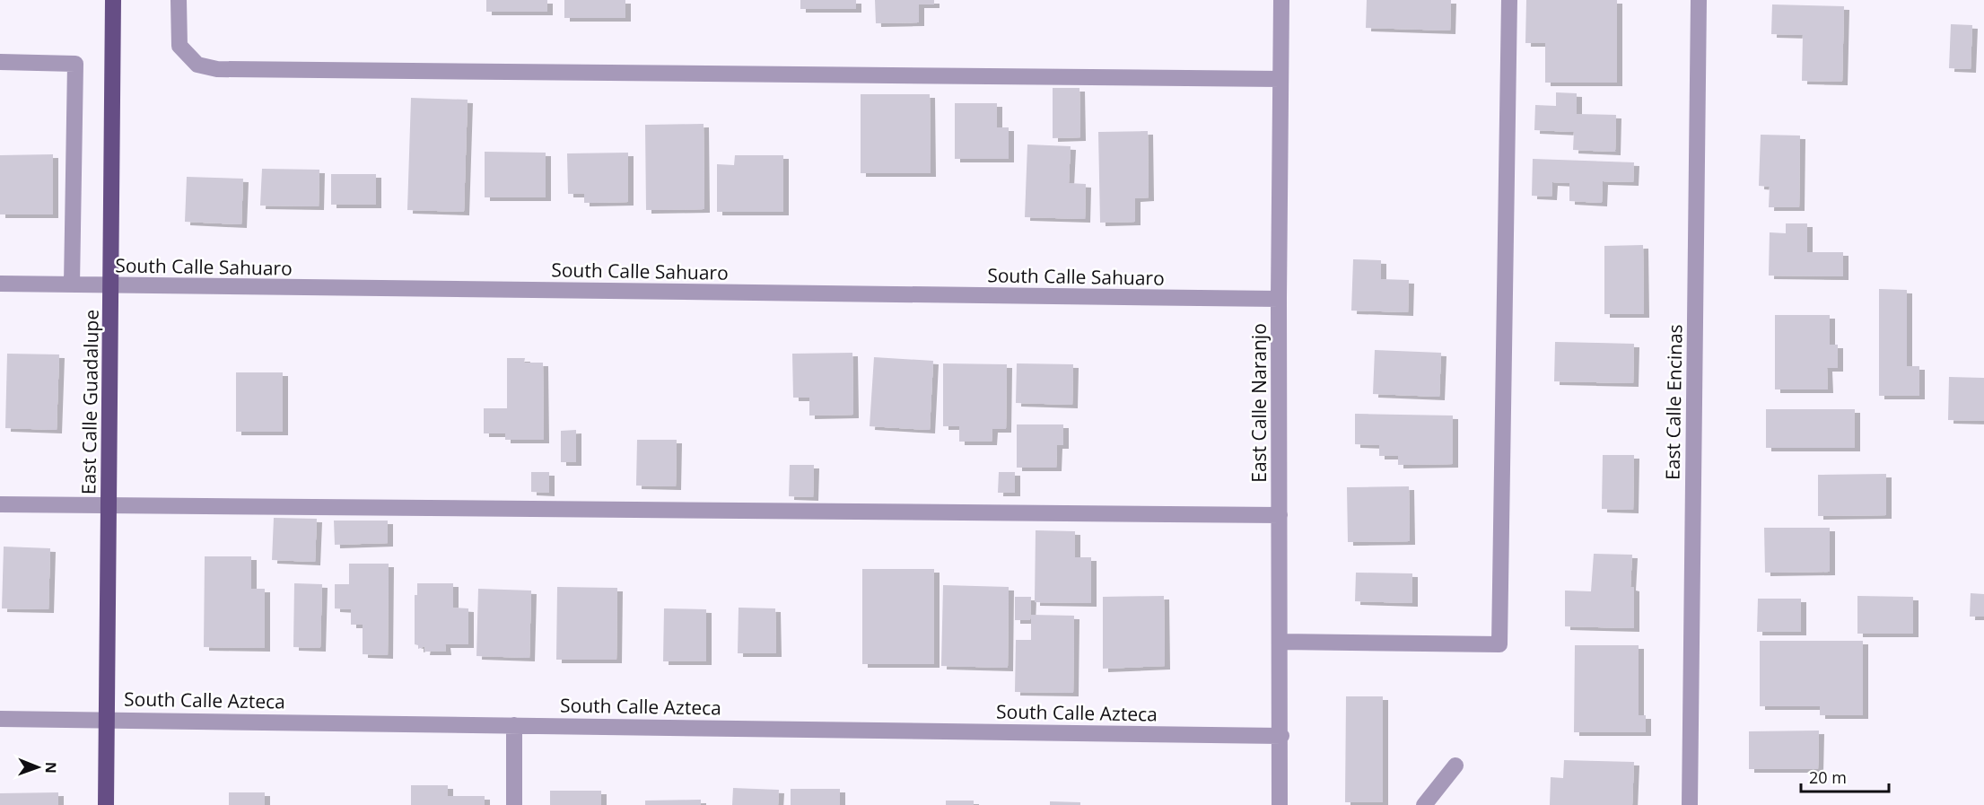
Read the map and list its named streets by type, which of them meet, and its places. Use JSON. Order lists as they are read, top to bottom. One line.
{"streets":{"main road":["East Calle Guadalupe"],"street":["South Calle Sahuaro","East Calle Encinas","East Calle Naranjo","South Calle Azteca"]},"crossings":[["South Calle Sahuaro","East Calle Guadalupe"],["South Calle Sahuaro","East Calle Naranjo"],["East Calle Guadalupe","South Calle Azteca"],["East Calle Naranjo","South Calle Azteca"]],"scale_bar":"20 m","north":"right"}
